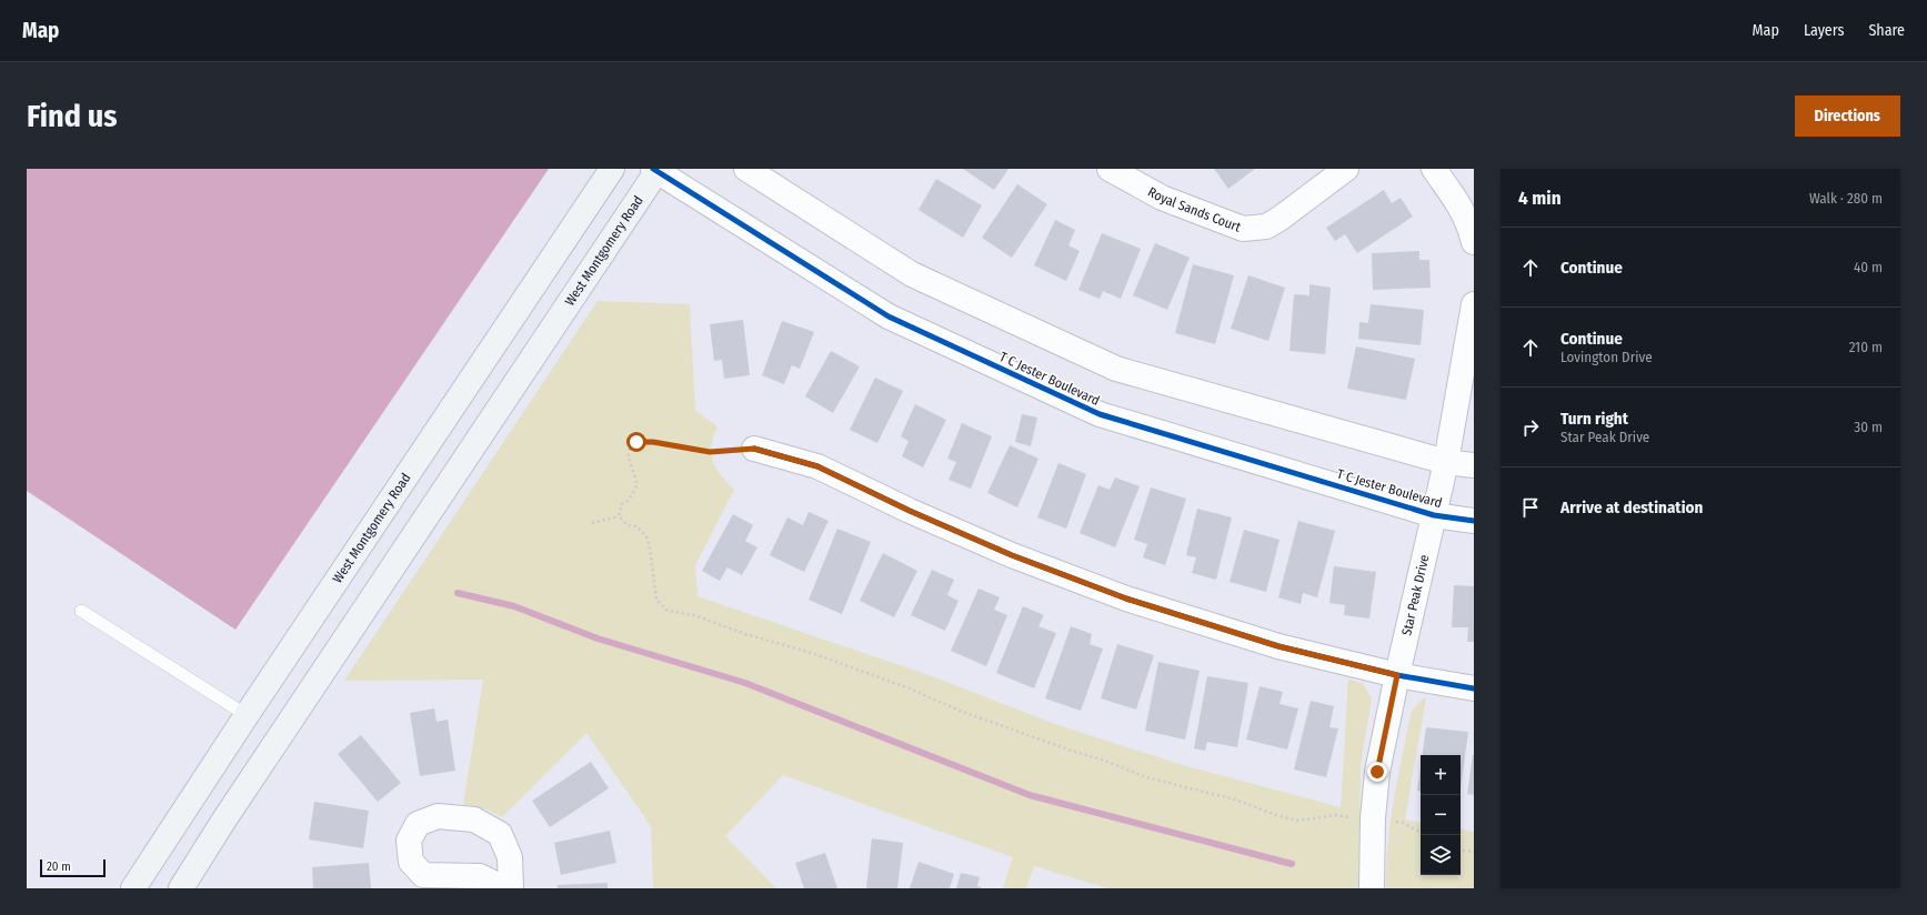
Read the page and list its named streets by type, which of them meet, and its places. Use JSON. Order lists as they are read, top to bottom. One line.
{"streets":{"main road":["West Montgomery Road"],"street":["Royal Sands Court","T C Jester Boulevard","Star Peak Drive"]},"crossings":[["West Montgomery Road","T C Jester Boulevard"],["T C Jester Boulevard","Star Peak Drive"]],"scale_bar":"20 m","page":{"header":"Map","nav":["Map","Layers","Share"],"buttons":"Directions","title":"Find us","heading":["4 min","Walk · 280 m"],"list":[["Continue","40 m"],["Continue","Lovington Drive","210 m"],["Turn right","Star Peak Drive","30 m"],"Arrive at destination"],"map_buttons":["+","−"],"scale":"20 m"}}
